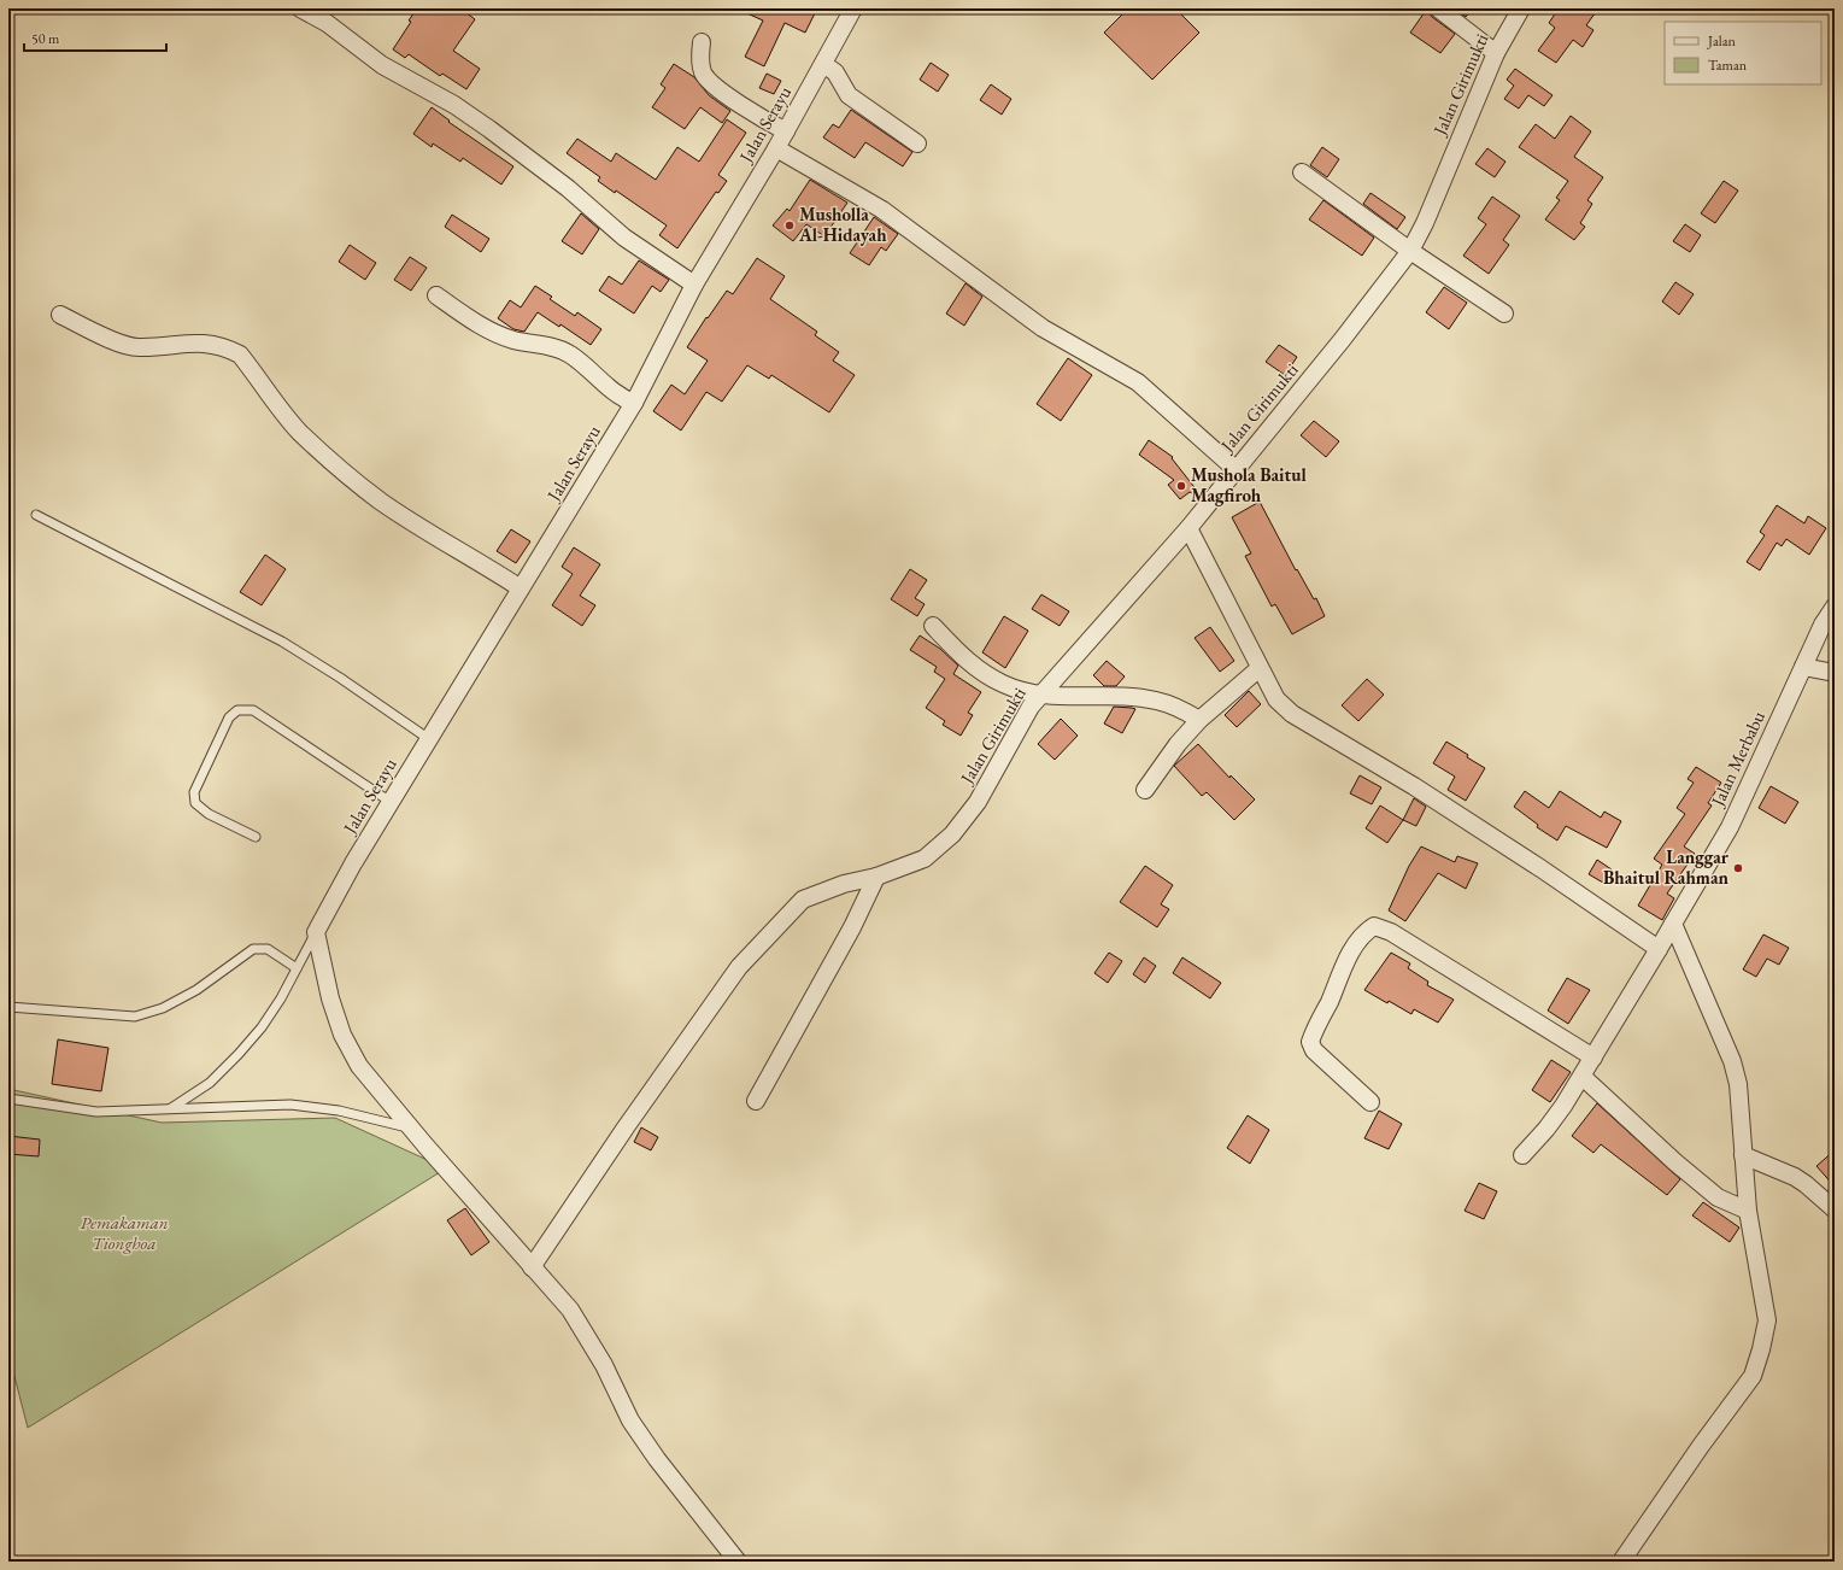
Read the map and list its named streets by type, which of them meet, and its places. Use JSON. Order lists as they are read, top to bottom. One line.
{"streets":{"street":["Jalan Girimukti","Jalan Serayu","Jalan Merbabu"]},"parks":["Pemakaman Tionghoa"],"places":["Musholla Al-Hidayah","Mushola Baitul Magfiroh","Langgar Bhaitul Rahman"],"legend":["Jalan","Taman"],"scale_bar":"50 m"}
